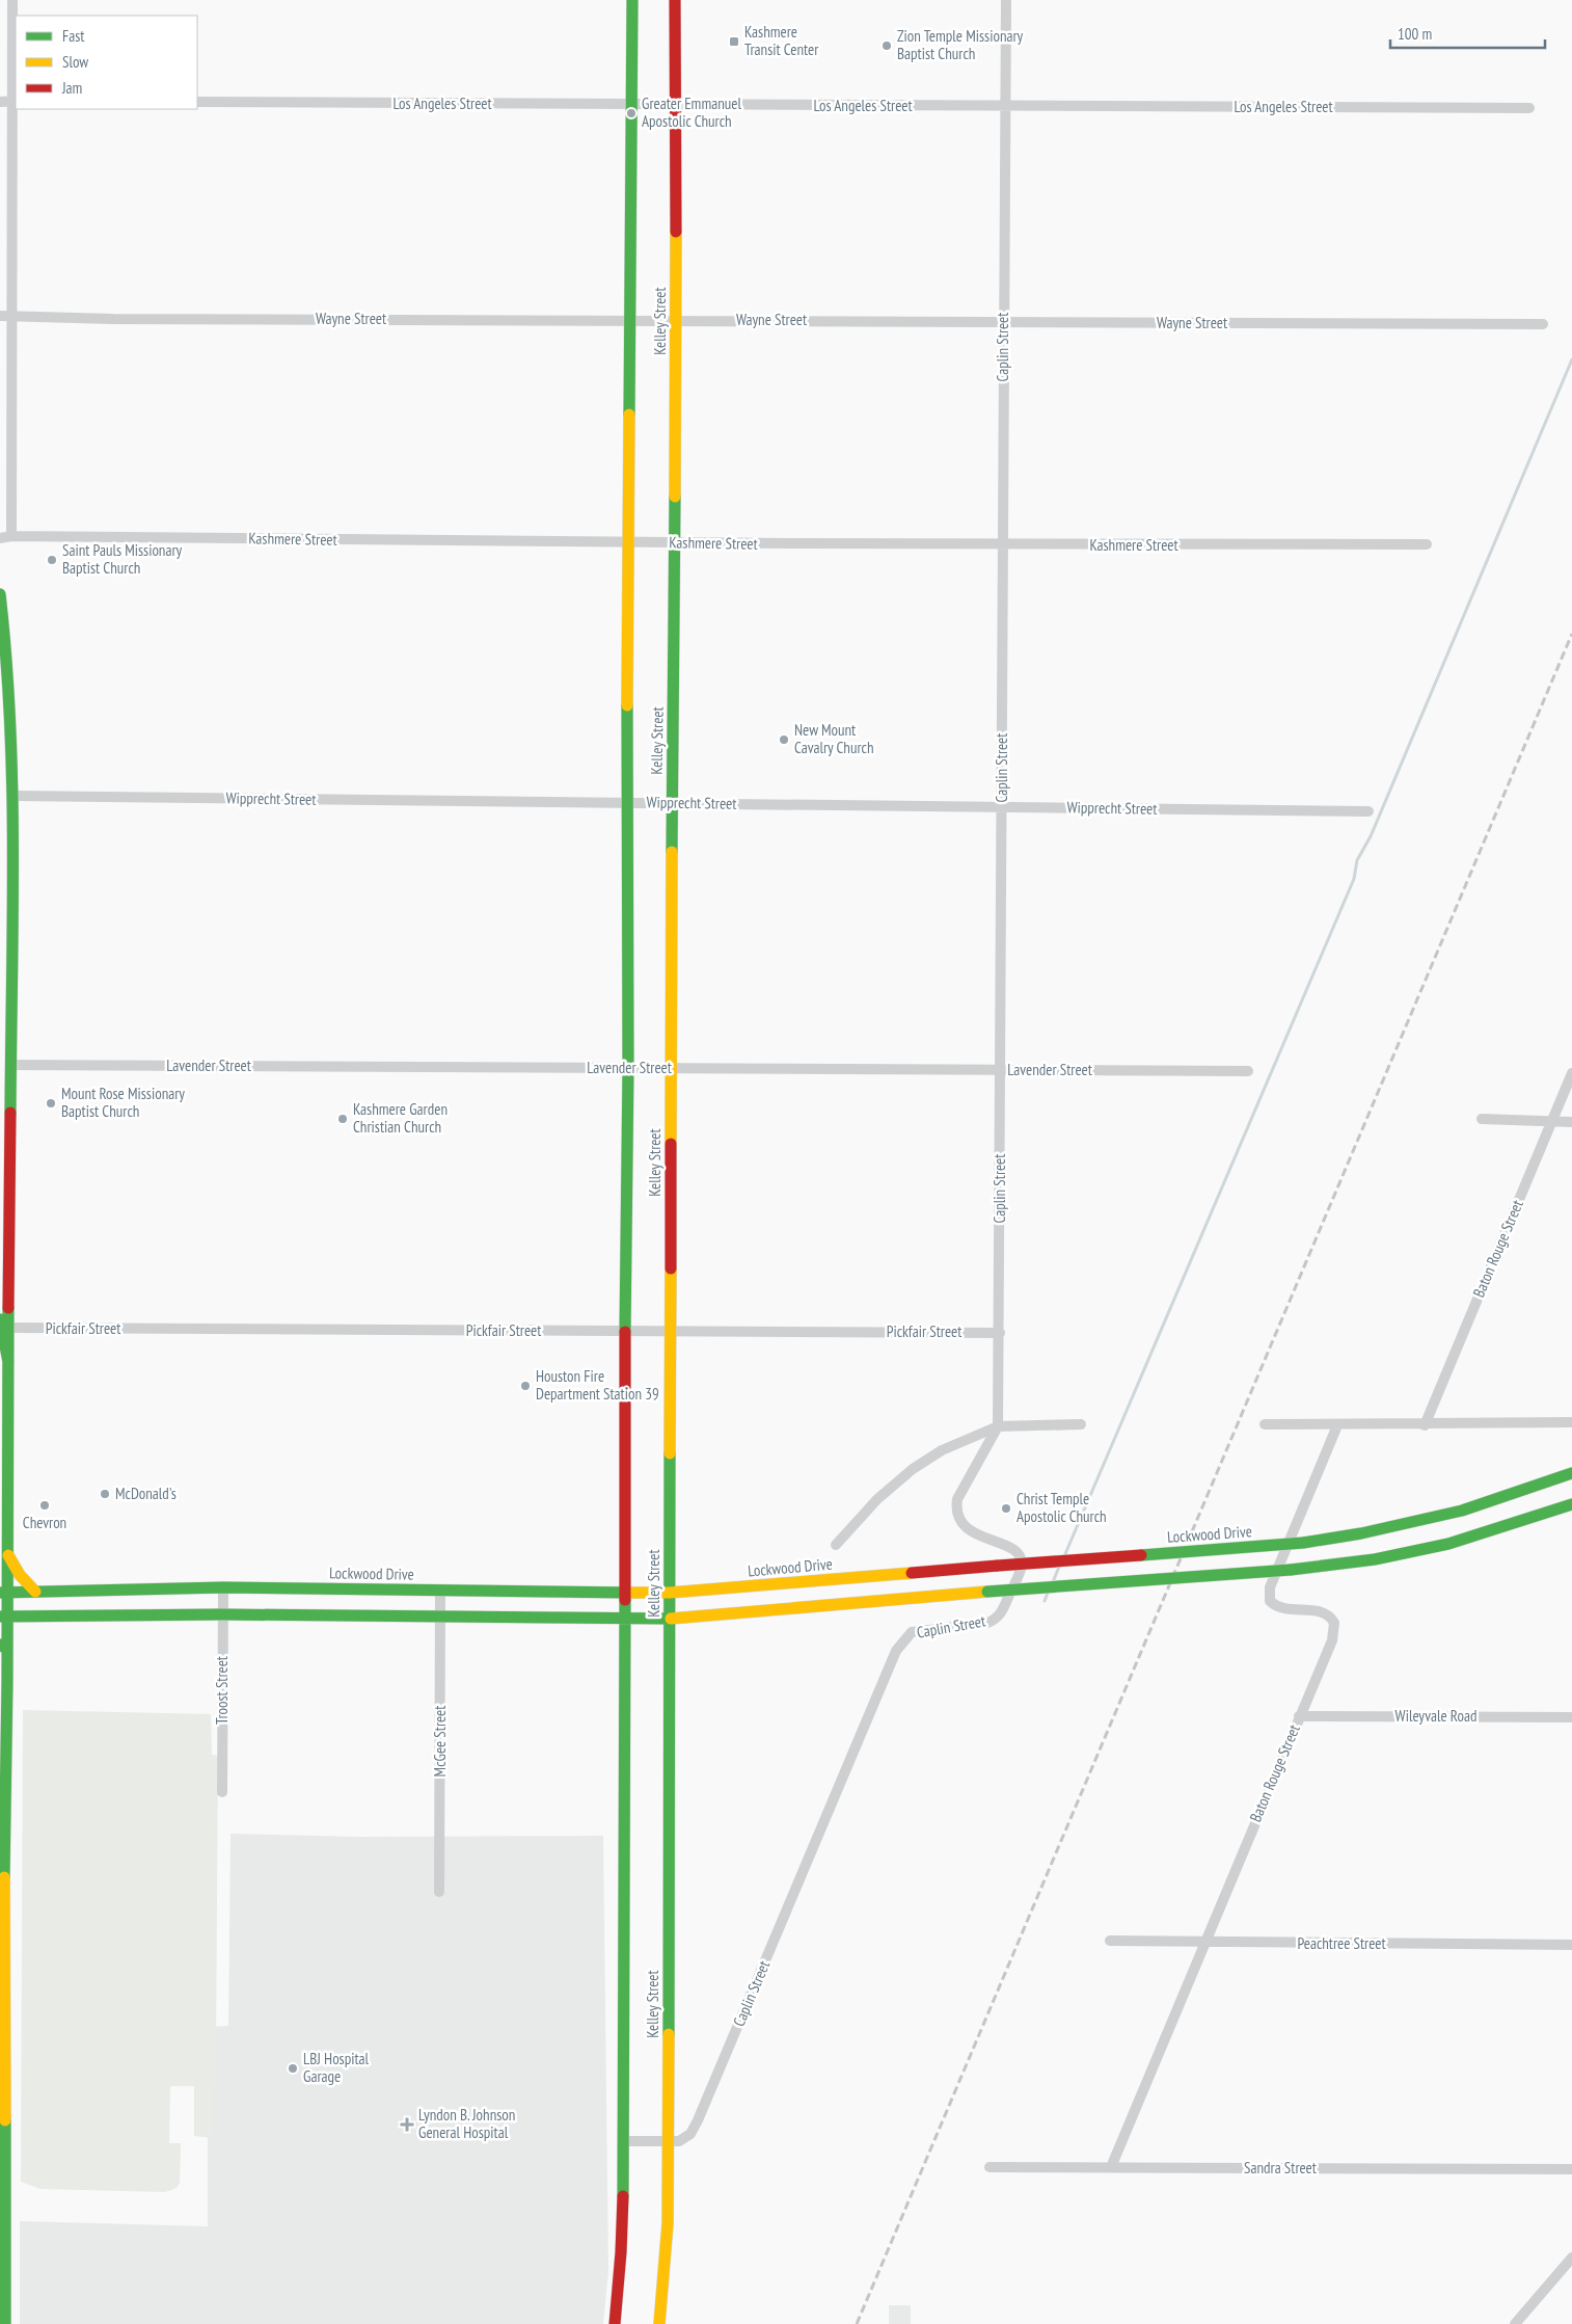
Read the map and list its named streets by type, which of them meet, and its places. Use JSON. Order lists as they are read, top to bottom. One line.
{"streets":{"main road":["Kelley Street","Lockwood Drive"],"street":["Los Angeles Street","Wayne Street","Caplin Street","Kashmere Street","Wipprecht Street","Lavender Street","Baton Rouge Street","Pickfair Street","Troost Street","Wileyvale Road","McGee Street","Peachtree Street","Sandra Street"]},"crossings":[["Los Angeles Street","Kelley Street"],["Los Angeles Street","Caplin Street"],["Wayne Street","Kelley Street"],["Wayne Street","Caplin Street"],["Kelley Street","Caplin Street"],["Kelley Street","Kashmere Street"],["Kelley Street","Wipprecht Street"],["Kelley Street","Lavender Street"],["Kelley Street","Pickfair Street"],["Kelley Street","Lockwood Drive"],["Caplin Street","Kashmere Street"],["Caplin Street","Wipprecht Street"],["Caplin Street","Lavender Street"],["Caplin Street","Pickfair Street"],["Caplin Street","Lockwood Drive"],["Baton Rouge Street","Wileyvale Road"],["Baton Rouge Street","Peachtree Street"],["Baton Rouge Street","Sandra Street"],["Lockwood Drive","Troost Street"],["Lockwood Drive","McGee Street"]],"places":{"transit":["Kashmere Transit Center"],"other":["Zion Temple Missionary Baptist Church","Greater Emmanuel Apostolic Church","Saint Pauls Missionary Baptist Church","New Mount Cavalry Church","Mount Rose Missionary Baptist Church","Kashmere Garden Christian Church","Houston Fire Department Station 39","McDonald's","Chevron","Christ Temple Apostolic Church","LBJ Hospital Garage"],"health":["Lyndon B. Johnson General Hospital"]},"legend":["Fast","Slow","Jam"],"scale_bar":"100 m"}
